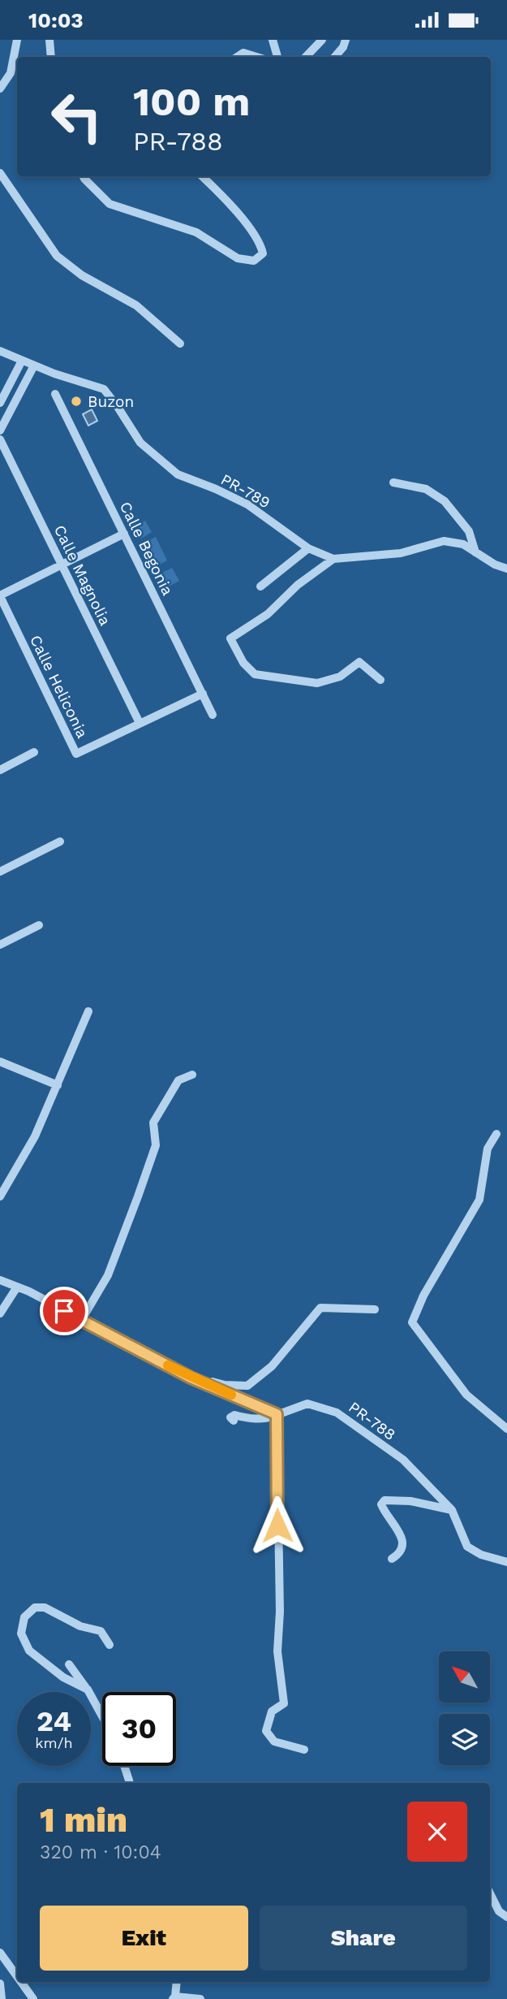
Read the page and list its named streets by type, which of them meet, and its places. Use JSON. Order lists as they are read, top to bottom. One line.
{"streets":{"street":["PR-789","Calle Begonia","Calle Magnolia","Calle Heliconia","PR-788"]},"crossings":[["Calle Begonia","Calle Heliconia"],["Calle Magnolia","Calle Heliconia"]],"places":["Buzon"],"north":"top left","page":{"status":"10:03","turn":["100 m","PR-788"],"speed":"24 km/h","limit":"30","heading":["1 min","320 m · 10:04"],"buttons":["Exit","Share"]}}
